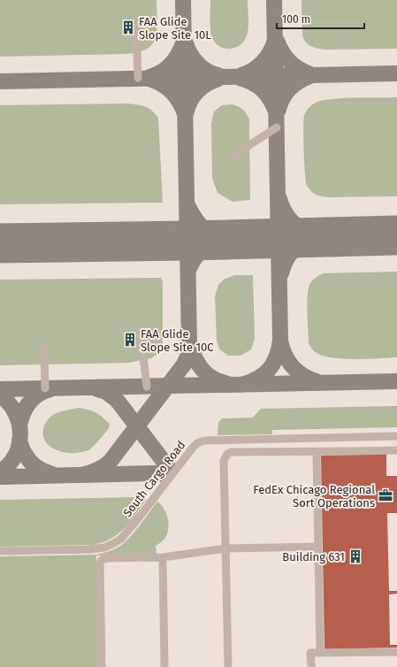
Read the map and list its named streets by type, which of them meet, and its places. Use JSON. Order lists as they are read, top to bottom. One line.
{"streets":{"lane":["South Cargo Road"]},"places":{"building":["FAA Glide Slope Site 10L","FAA Glide Slope Site 10C","Building 631"],"office":["FedEx Chicago Regional Sort Operations"]},"scale_bar":"100 m"}
